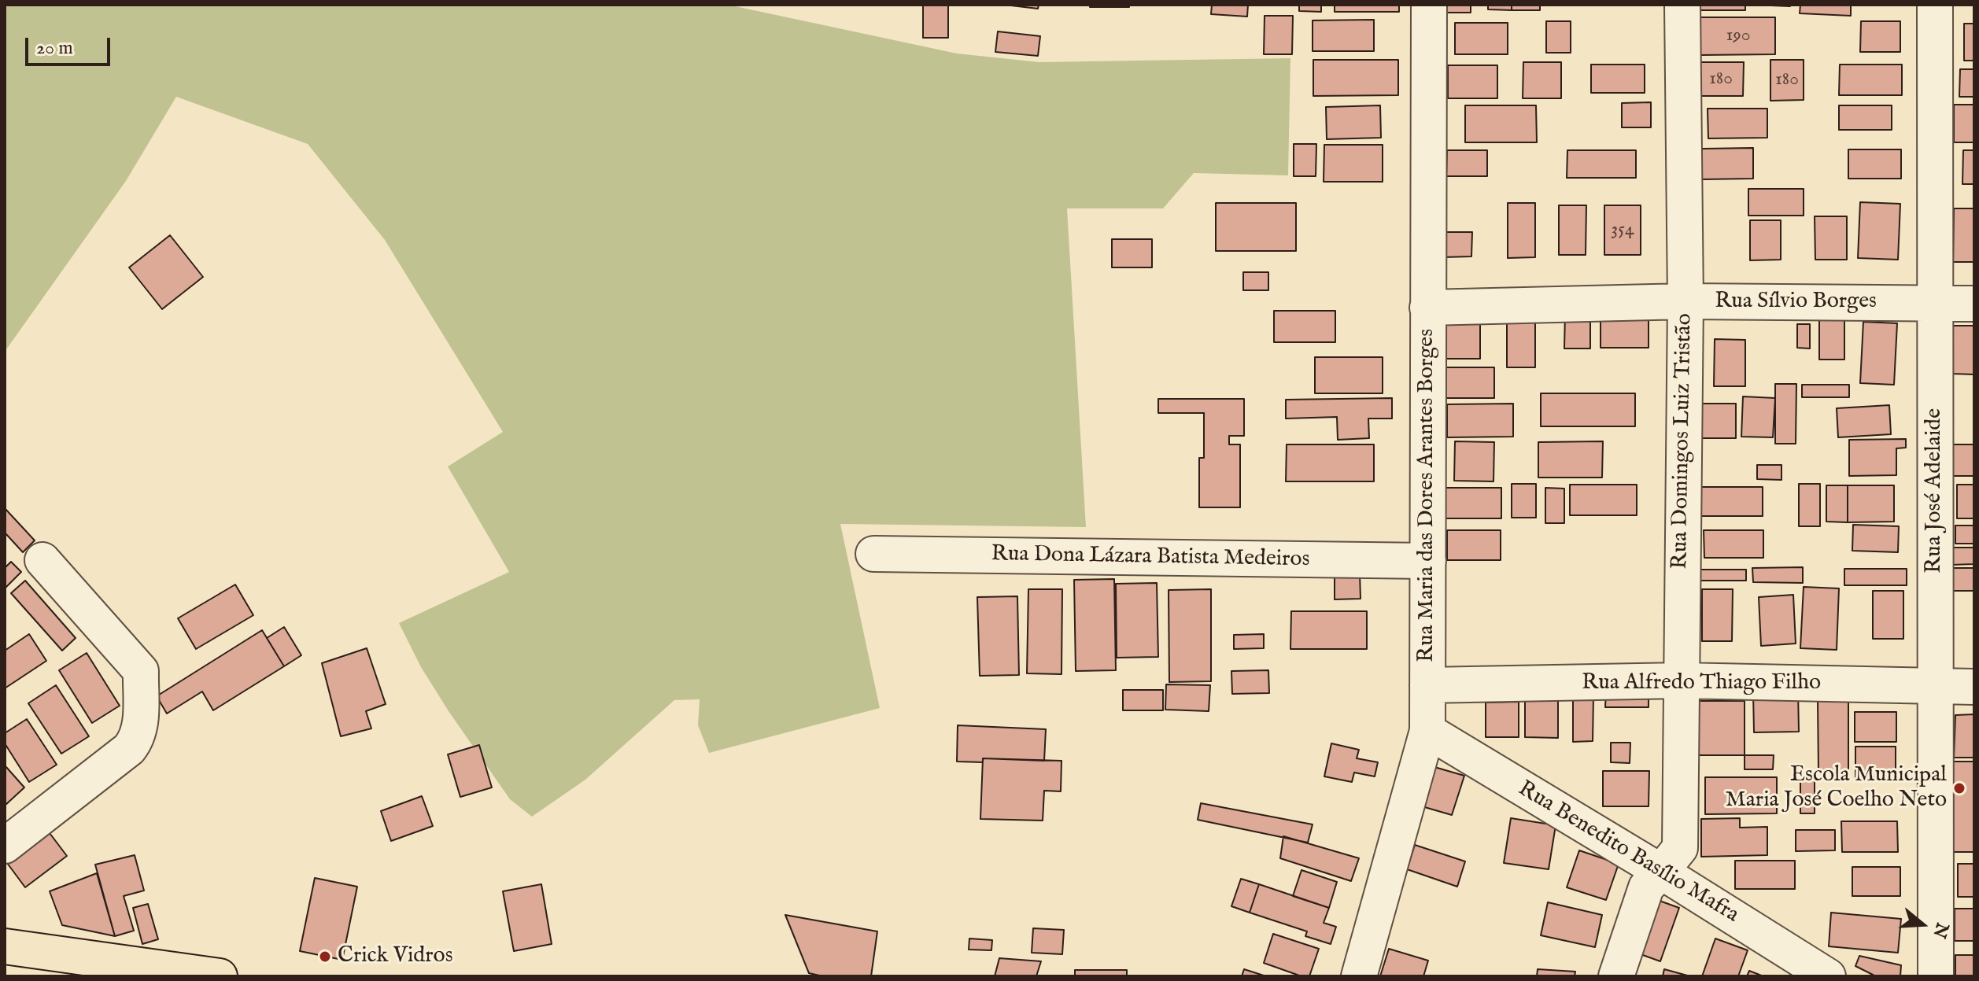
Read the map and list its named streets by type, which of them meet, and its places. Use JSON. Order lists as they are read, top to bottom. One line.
{"streets":{"street":["Rua Sílvio Borges","Rua Domingos Luiz Tristão","Rua José Adelaide","Rua Maria das Dores Arantes Borges","Rua Dona Lázara Batista Medeiros","Rua Alfredo Thiago Filho","Rua Benedito Basílio Mafra"]},"crossings":[["Rua Sílvio Borges","Rua Domingos Luiz Tristão"],["Rua Sílvio Borges","Rua José Adelaide"],["Rua Sílvio Borges","Rua Maria das Dores Arantes Borges"],["Rua Domingos Luiz Tristão","Rua Alfredo Thiago Filho"],["Rua Domingos Luiz Tristão","Rua Benedito Basílio Mafra"],["Rua José Adelaide","Rua Alfredo Thiago Filho"],["Rua Maria das Dores Arantes Borges","Rua Dona Lázara Batista Medeiros"],["Rua Maria das Dores Arantes Borges","Rua Alfredo Thiago Filho"],["Rua Maria das Dores Arantes Borges","Rua Benedito Basílio Mafra"]],"places":["Escola Municipal Maria José Coelho Neto","Crick Vidros"],"house_numbers":["190","180","180","354"],"scale_bar":"20 m","north":"right"}
